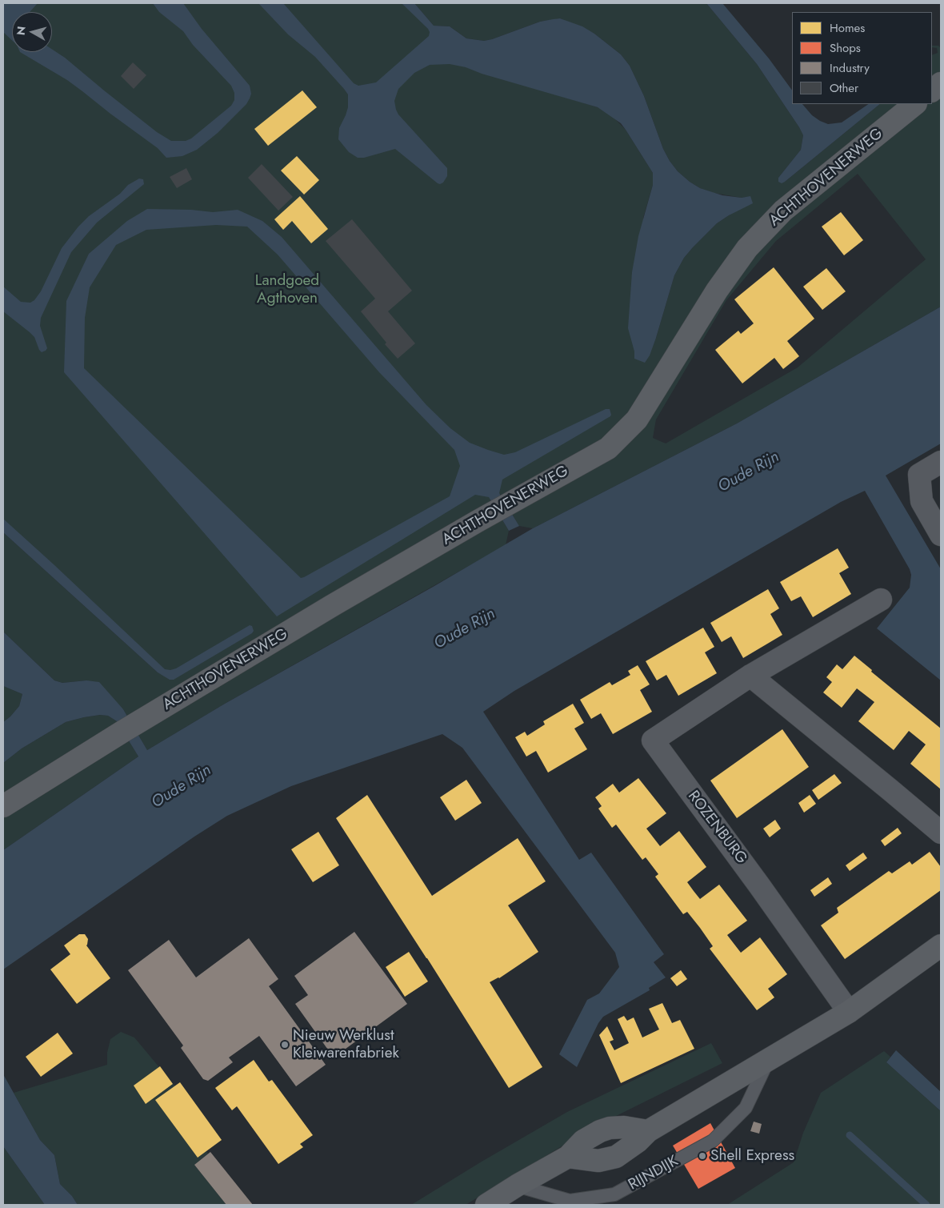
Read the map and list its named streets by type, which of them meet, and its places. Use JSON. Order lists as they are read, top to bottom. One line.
{"streets":{"street":["ACHTHOVENERWEG","ROZENBURG"],"lane":["RIJNDIJK"]},"water":["Oude Rijn"],"parks":["Landgoed Agthoven"],"places":["Nieuw Werklust Kleiwarenfabriek","Shell Express"],"legend":["Homes","Shops","Industry","Other"],"north":"left"}
